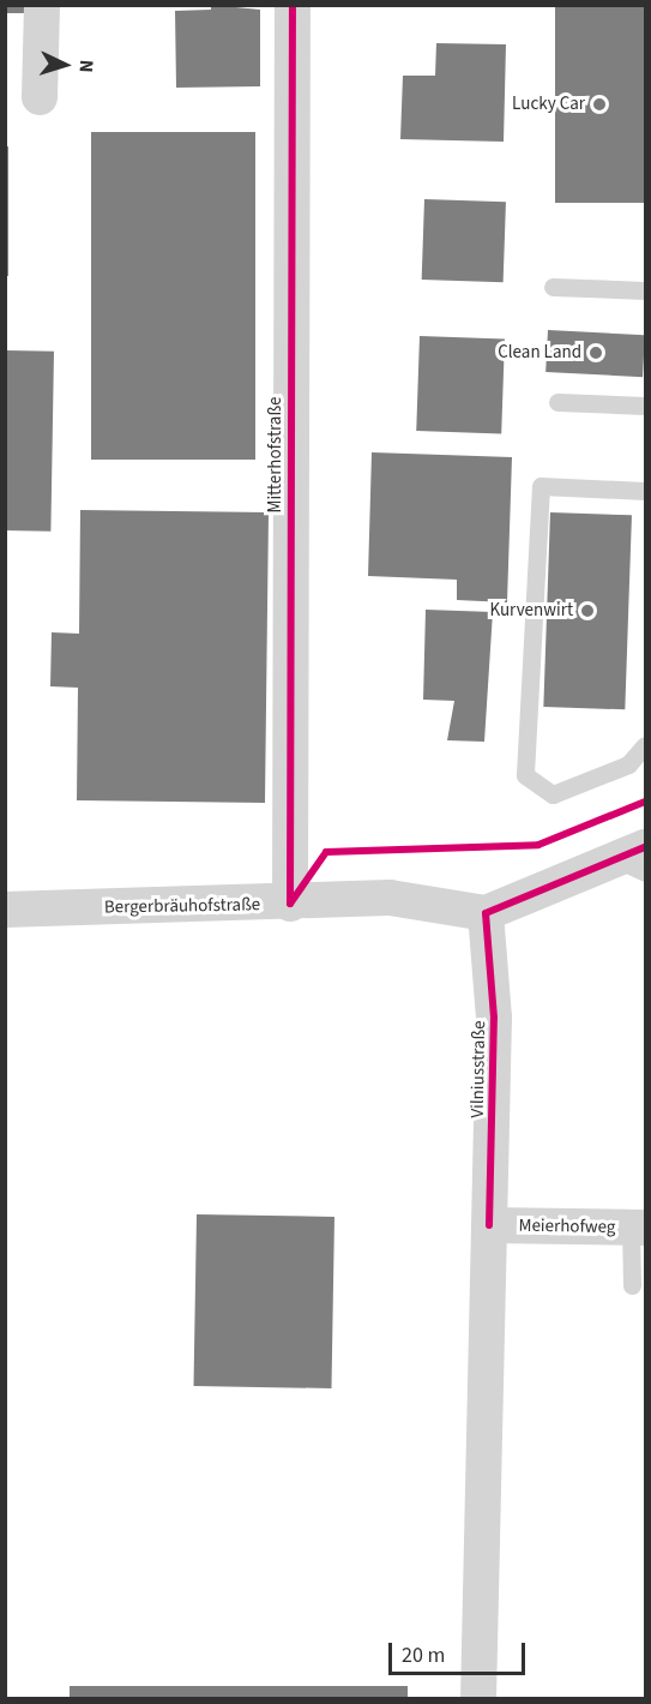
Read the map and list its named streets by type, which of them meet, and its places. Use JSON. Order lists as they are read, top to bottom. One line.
{"streets":{"street":["Mitterhofstraße","Bergerbräuhofstraße","Vilniusstraße","Meierhofweg"]},"crossings":[["Mitterhofstraße","Bergerbräuhofstraße"],["Bergerbräuhofstraße","Vilniusstraße"],["Vilniusstraße","Meierhofweg"]],"places":["Lucky Car","Clean Land","Kurvenwirt"],"scale_bar":"20 m","north":"right"}
